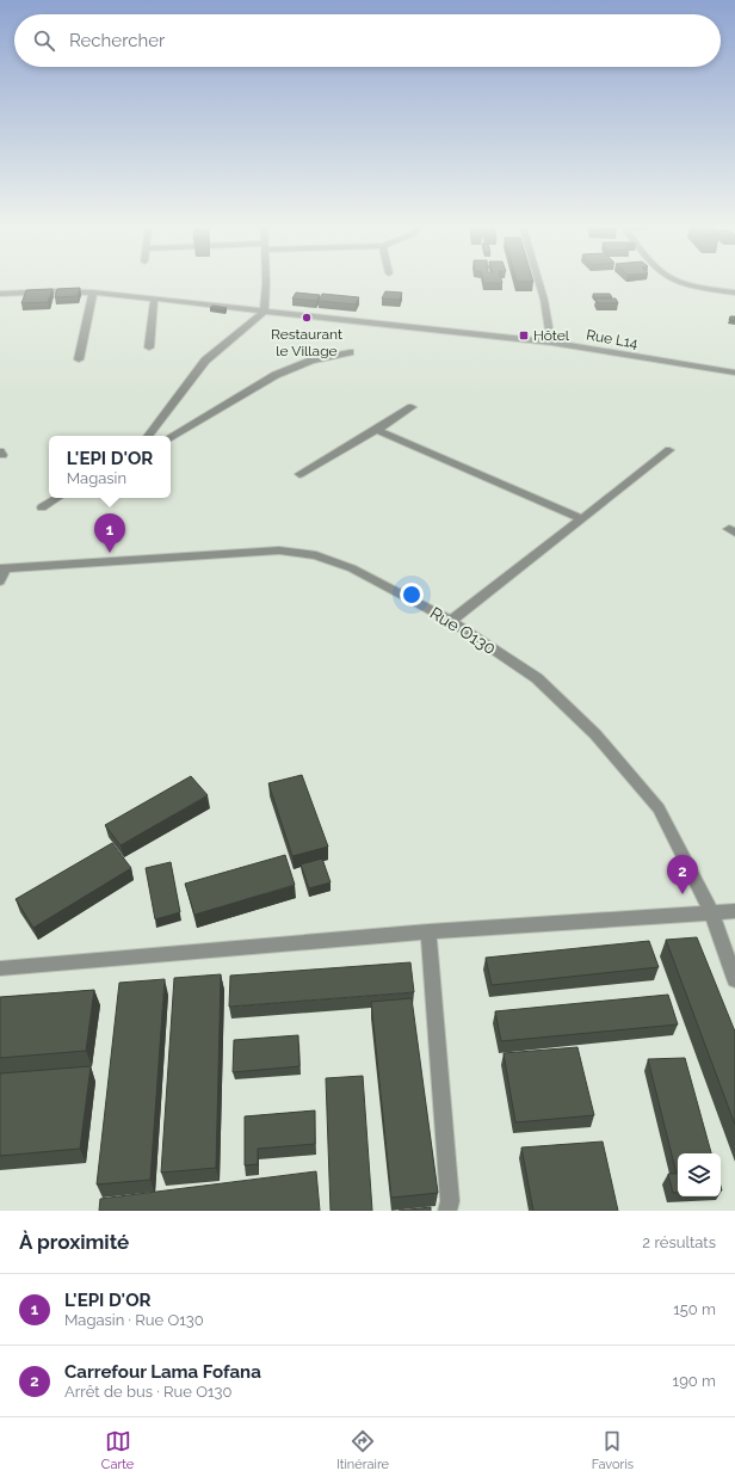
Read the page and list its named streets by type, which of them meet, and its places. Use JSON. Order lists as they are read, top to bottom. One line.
{"streets":{"street":["Rue L14","Rue O130"]},"places":{"other":["Restaurant le Village"],"transit":["Hôtel"]},"page":{"search":"Rechercher","popup":["L'EPI D'OR","Magasin"],"pins":["1","2"],"heading":["À proximité","2 résultats"],"list":[{"mark":"1","name":"L'EPI D'OR","note":"Magasin · Rue O130","value":"150 m"},{"mark":"2","name":"Carrefour Lama Fofana","note":"Arrêt de bus · Rue O130","value":"190 m"}],"nav":["Carte","Itinéraire","Favoris"]}}
